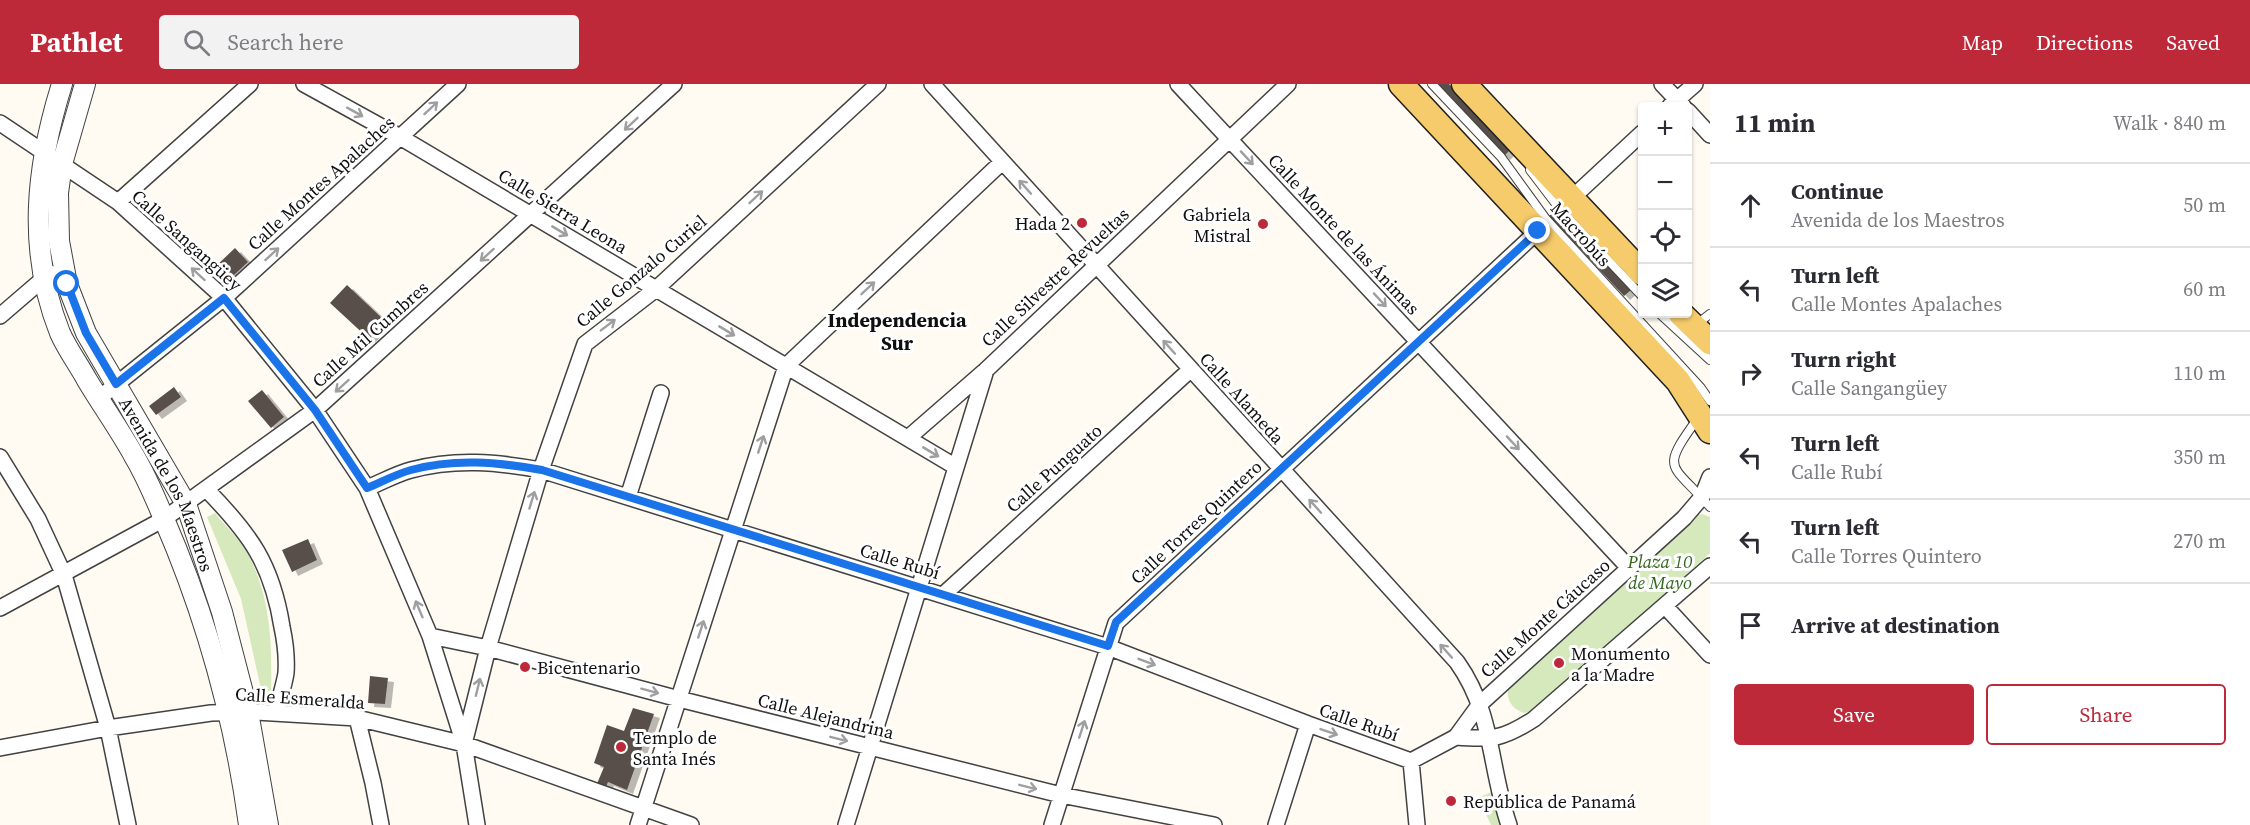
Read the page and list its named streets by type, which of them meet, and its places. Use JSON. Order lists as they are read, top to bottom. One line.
{"streets":{"street":["Calle Montes Apalaches","Calle Sierra Leona","Calle Monte de las Ánimas","Calle Sangangüey","Calle Gonzalo Curiel","Calle Silvestre Revueltas","Calle Mil Cumbres","Calle Alameda","Calle Punguato","Avenida de los Maestros","Calle Torres Quintero","Calle Rubí","Calle Monte Cáucaso","Calle Esmeralda","Calle Alejandrina"],"lane":["Macrobús"]},"crossings":[["Calle Montes Apalaches","Calle Sierra Leona"],["Calle Montes Apalaches","Calle Sangangüey"],["Calle Montes Apalaches","Avenida de los Maestros"],["Calle Sierra Leona","Calle Gonzalo Curiel"],["Calle Sierra Leona","Calle Silvestre Revueltas"],["Calle Sierra Leona","Calle Mil Cumbres"],["Calle Monte de las Ánimas","Calle Silvestre Revueltas"],["Calle Monte de las Ánimas","Calle Torres Quintero"],["Calle Monte de las Ánimas","Calle Monte Cáucaso"],["Calle Sangangüey","Calle Gonzalo Curiel"],["Calle Sangangüey","Calle Mil Cumbres"],["Calle Sangangüey","Avenida de los Maestros"],["Calle Sangangüey","Calle Rubí"],["Calle Sangangüey","Calle Esmeralda"],["Calle Sangangüey","Calle Alejandrina"],["Calle Gonzalo Curiel","Calle Rubí"],["Calle Gonzalo Curiel","Calle Esmeralda"],["Calle Gonzalo Curiel","Calle Alejandrina"],["Calle Silvestre Revueltas","Calle Alameda"],["Calle Silvestre Revueltas","Calle Rubí"],["Calle Silvestre Revueltas","Calle Alejandrina"],["Calle Mil Cumbres","Avenida de los Maestros"],["Calle Alameda","Calle Punguato"],["Calle Alameda","Calle Torres Quintero"],["Calle Alameda","Calle Monte Cáucaso"],["Calle Punguato","Calle Rubí"],["Avenida de los Maestros","Calle Esmeralda"],["Calle Torres Quintero","Calle Rubí"],["Calle Torres Quintero","Calle Alejandrina"],["Calle Rubí","Calle Monte Cáucaso"]],"one_way":["Calle Montes Apalaches","Calle Sierra Leona","Calle Monte de las Ánimas","Calle Sangangüey","Calle Gonzalo Curiel","Calle Mil Cumbres","Calle Alameda","Calle Alejandrina"],"districts":["Independencia Sur"],"parks":["Plaza 10 de Mayo"],"places":["Hada 2","Gabriela Mistral","Monumento a la Madre","Bicentenario","Templo de Santa Inés","República de Panamá"],"page":{"header":"Pathlet","search":"Search here","nav":["Map","Directions","Saved"],"heading":["11 min","Walk · 840 m"],"map_buttons":["+","−"],"list":[["Continue","Avenida de los Maestros","50 m"],["Turn left","Calle Montes Apalaches","60 m"],["Turn right","Calle Sangangüey","110 m"],["Turn left","Calle Rubí","350 m"],["Turn left","Calle Torres Quintero","270 m"],"Arrive at destination"],"buttons":["Save","Share"]}}
